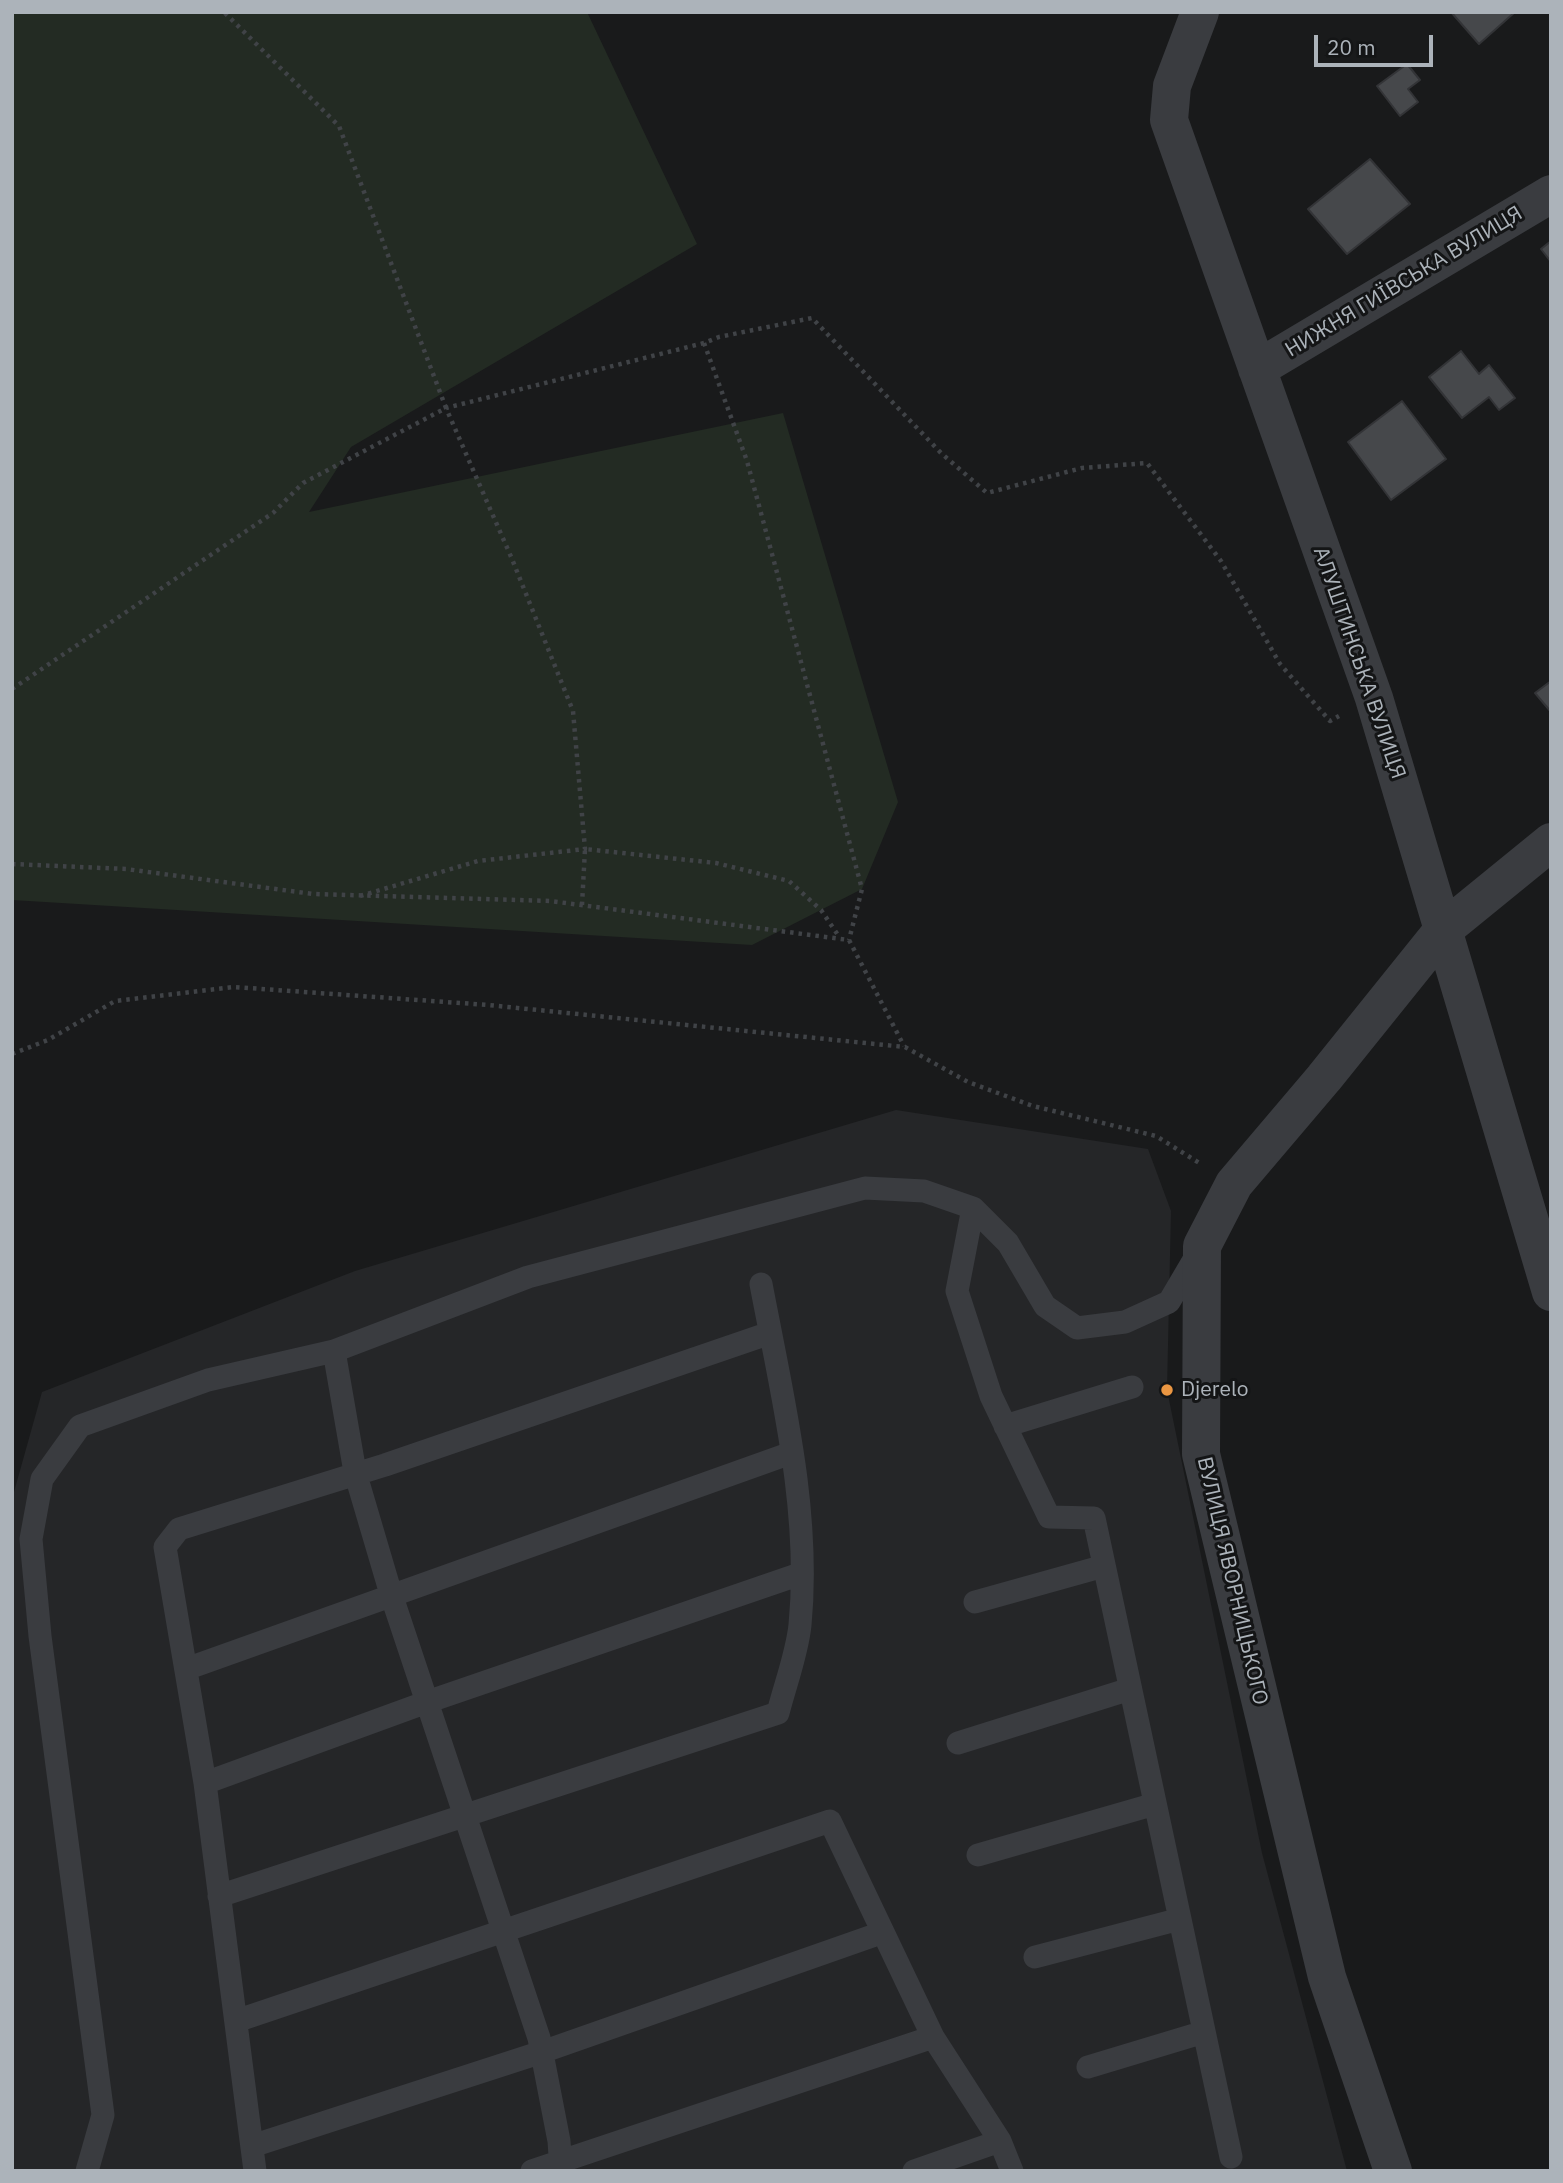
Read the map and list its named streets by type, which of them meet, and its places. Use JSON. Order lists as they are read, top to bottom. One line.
{"streets":{"street":["НИЖНЯ ГИЇВСЬКА ВУЛИЦЯ","АЛУШТИНСЬКА ВУЛИЦЯ","ВУЛИЦЯ ЯВОРНИЦЬКОГО"]},"crossings":[["НИЖНЯ ГИЇВСЬКА ВУЛИЦЯ","АЛУШТИНСЬКА ВУЛИЦЯ"],["АЛУШТИНСЬКА ВУЛИЦЯ","ВУЛИЦЯ ЯВОРНИЦЬКОГО"]],"places":["Djerelo"],"scale_bar":"20 m"}
